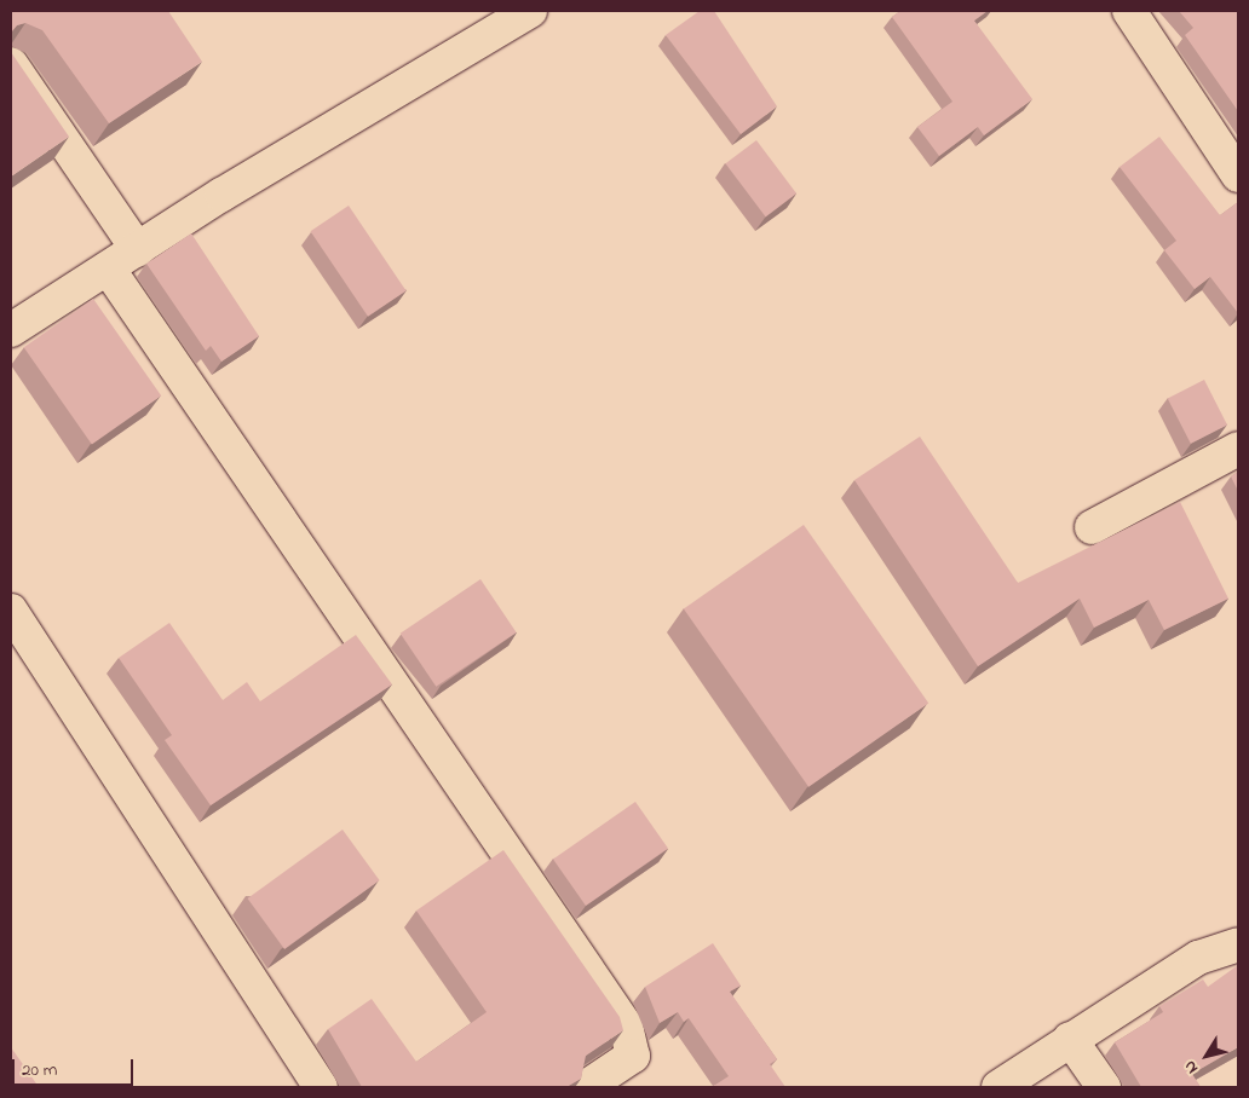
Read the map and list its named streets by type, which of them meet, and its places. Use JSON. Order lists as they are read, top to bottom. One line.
{"scale_bar":"20 m","north":"bottom left"}
